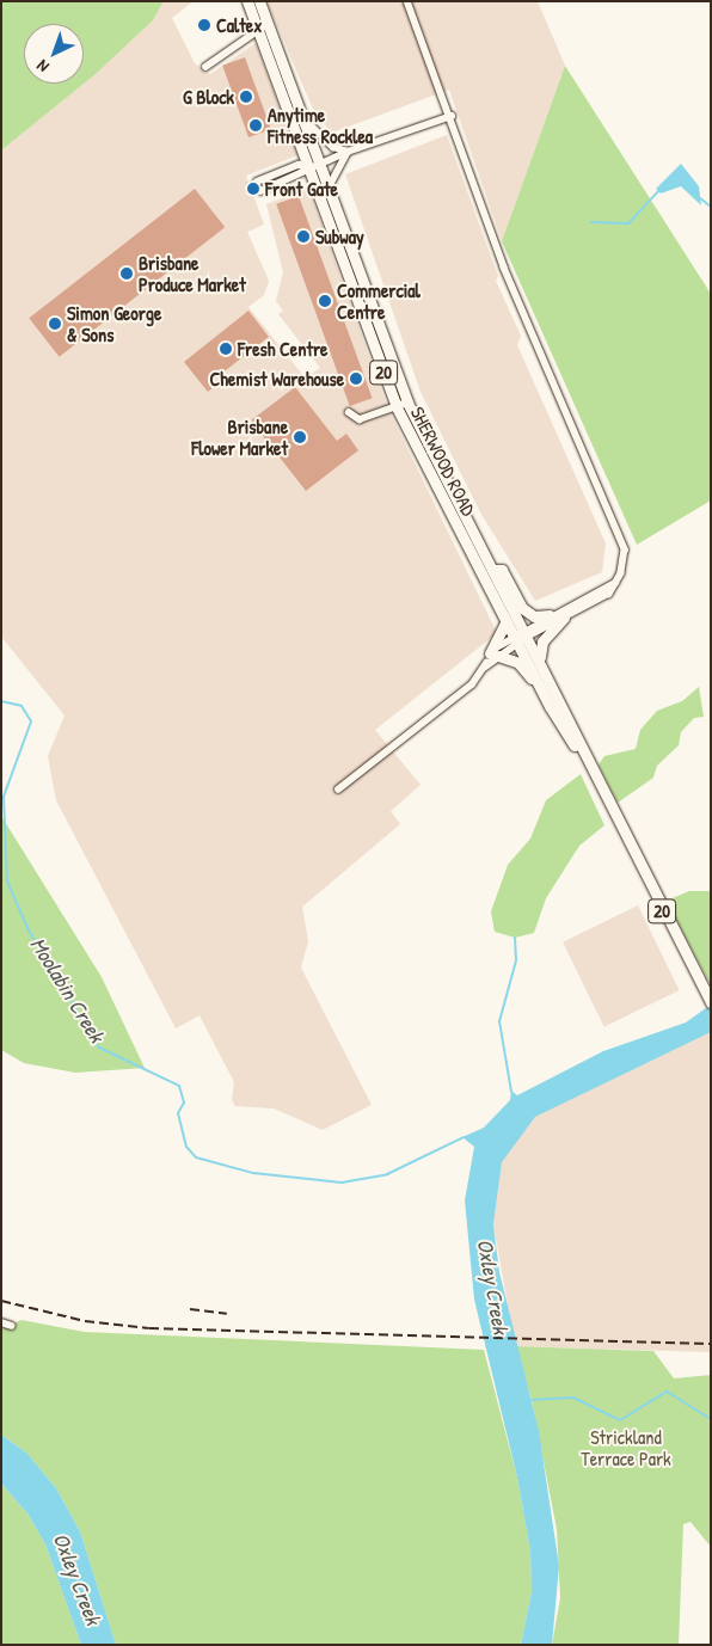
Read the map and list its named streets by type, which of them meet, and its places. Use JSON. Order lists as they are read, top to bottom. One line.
{"streets":{"main road":["20","SHERWOOD ROAD"]},"water":["Moolabin Creek","Oxley Creek"],"parks":["Strickland Terrace Park"],"places":["Caltex","G Block","Anytime Fitness Rocklea","Front Gate","Subway","Brisbane Produce Market","Commercial Centre","Simon George & Sons","Fresh Centre","Chemist Warehouse","Brisbane Flower Market"],"north":"bottom left"}
